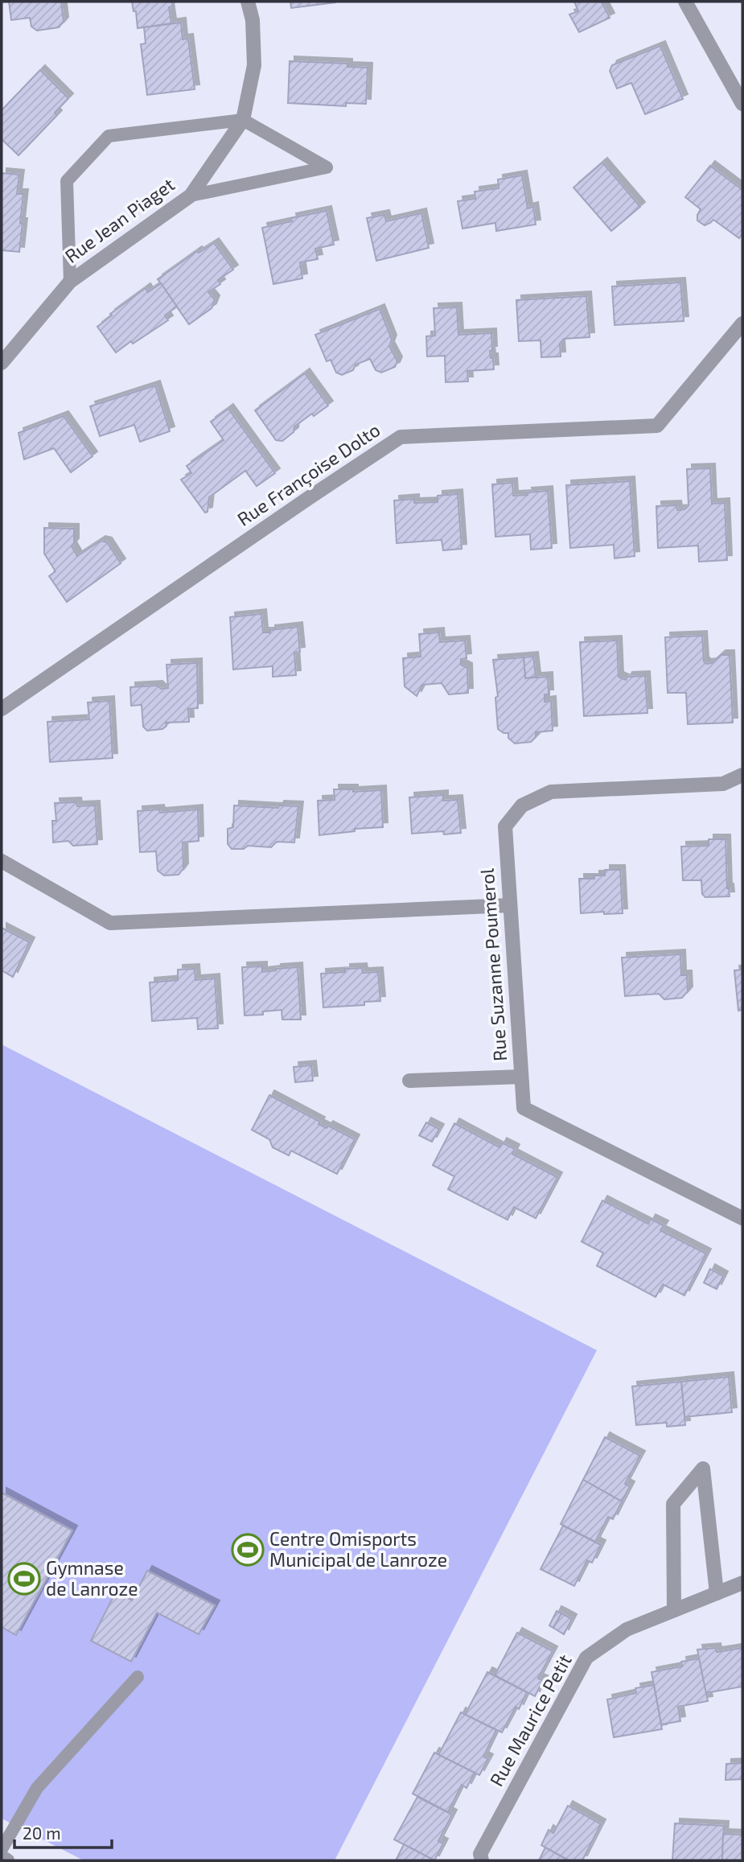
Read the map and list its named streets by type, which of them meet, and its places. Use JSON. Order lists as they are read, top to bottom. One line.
{"streets":{"street":["Rue Jean Piaget","Rue Françoise Dolto","Rue Suzanne Poumerol","Rue Maurice Petit"]},"places":{"sports":["Centre Omisports Municipal de Lanroze","Gymnase de Lanroze"]},"scale_bar":"20 m"}
